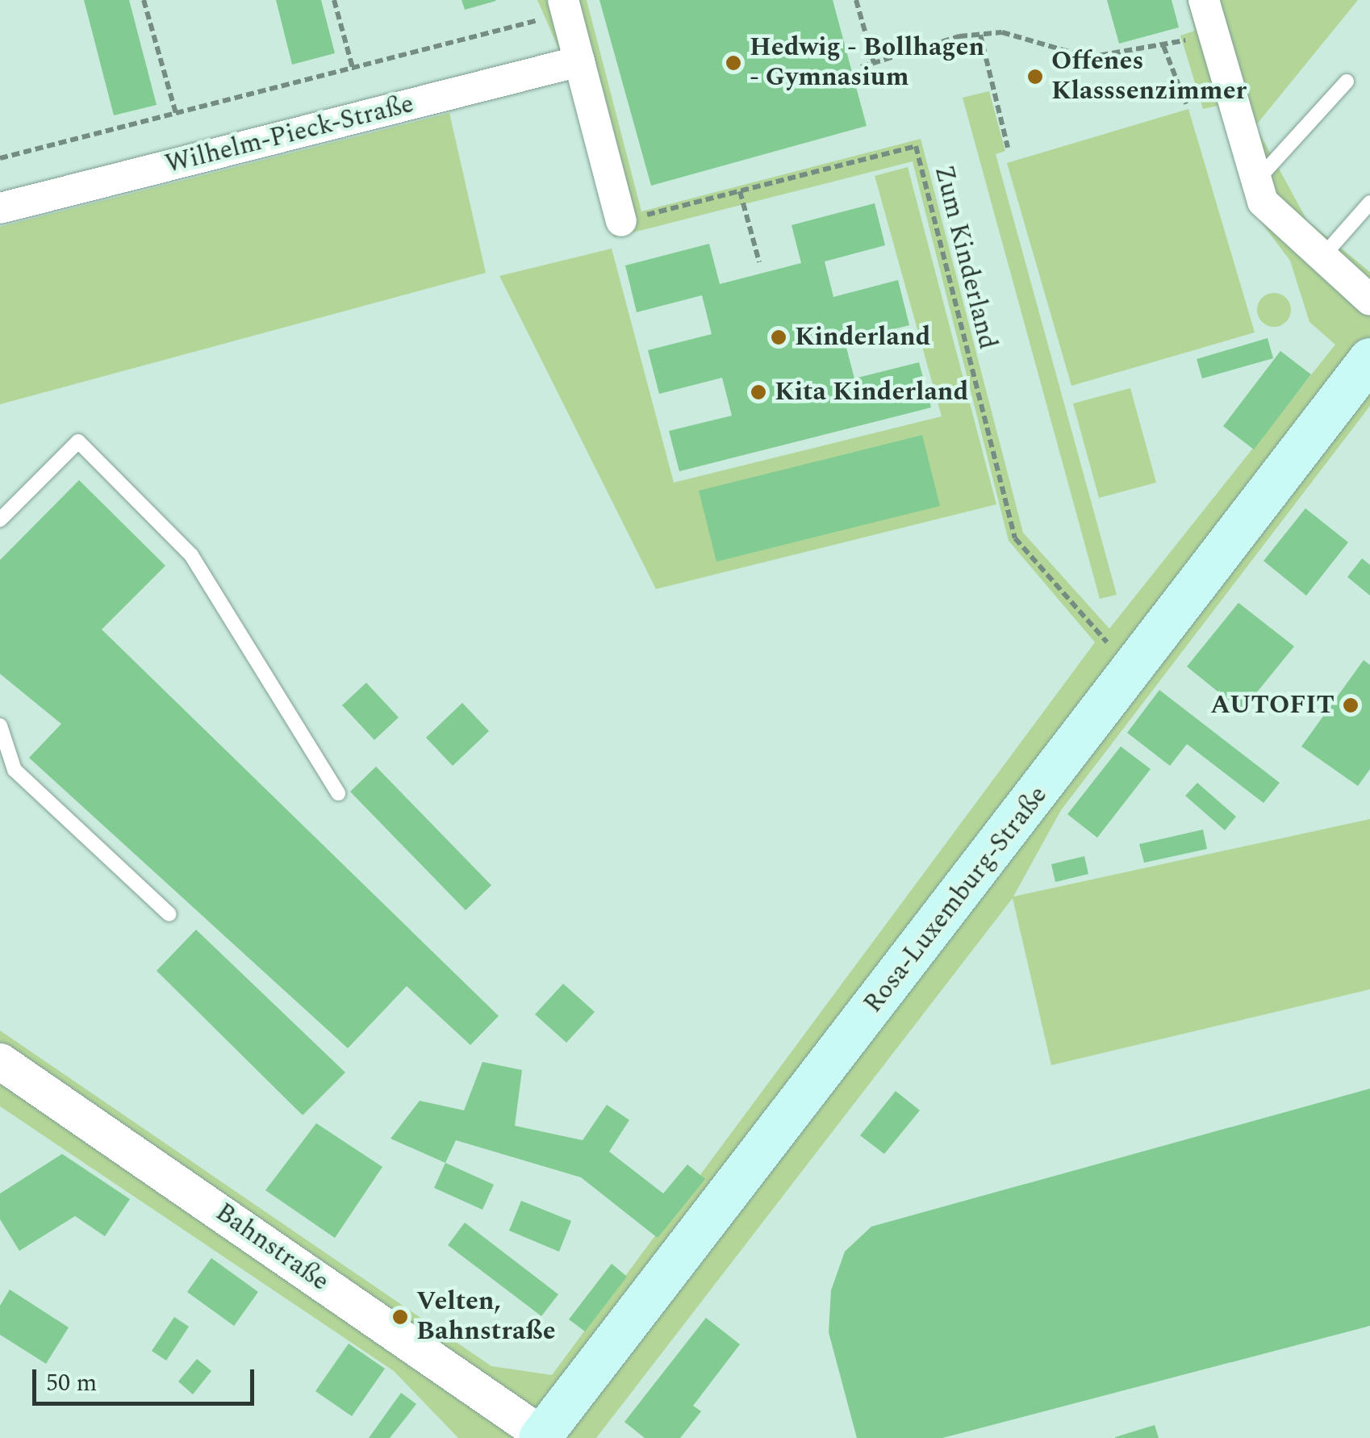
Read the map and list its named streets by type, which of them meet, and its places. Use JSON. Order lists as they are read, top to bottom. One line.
{"streets":{"main road":["Rosa-Luxemburg-Straße"],"street":["Wilhelm-Pieck-Straße","Bahnstraße"],"path":["Zum Kinderland"]},"crossings":[["Rosa-Luxemburg-Straße","Bahnstraße"]],"places":["Hedwig - Bollhagen - Gymnasium","Offenes Klasssenzimmer","Kinderland","Kita Kinderland","AUTOFIT","Velten, Bahnstraße"],"scale_bar":"50 m"}
